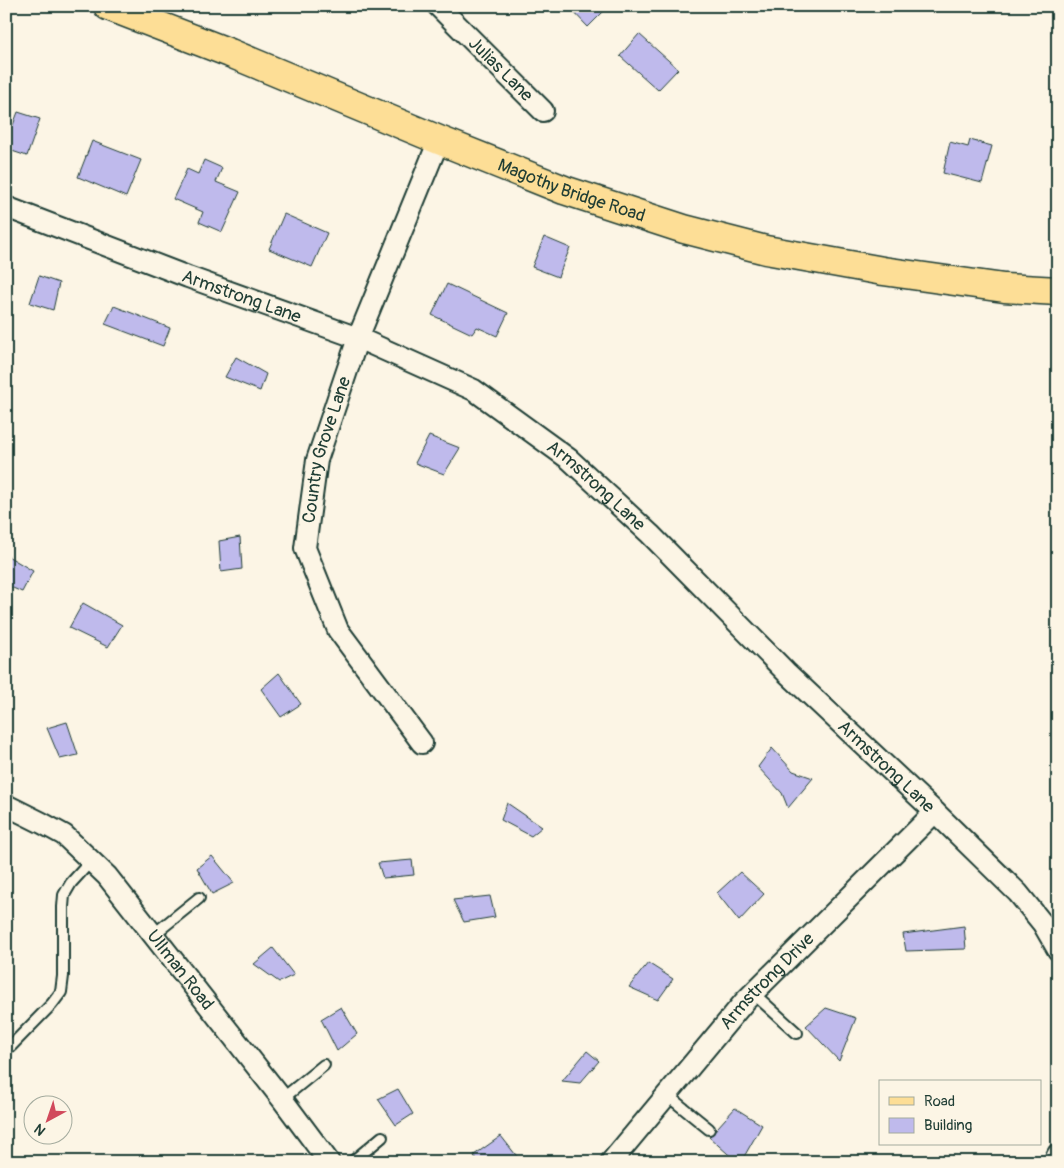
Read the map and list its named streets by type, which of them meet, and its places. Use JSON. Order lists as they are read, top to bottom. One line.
{"streets":{"main road":["Magothy Bridge Road"],"street":["Julias Lane","Armstrong Lane","Country Grove Lane","Ullman Road","Armstrong Drive"]},"crossings":[["Magothy Bridge Road","Country Grove Lane"],["Armstrong Lane","Country Grove Lane"],["Armstrong Lane","Armstrong Drive"]],"legend":["Road","Building"],"north":"bottom left"}
